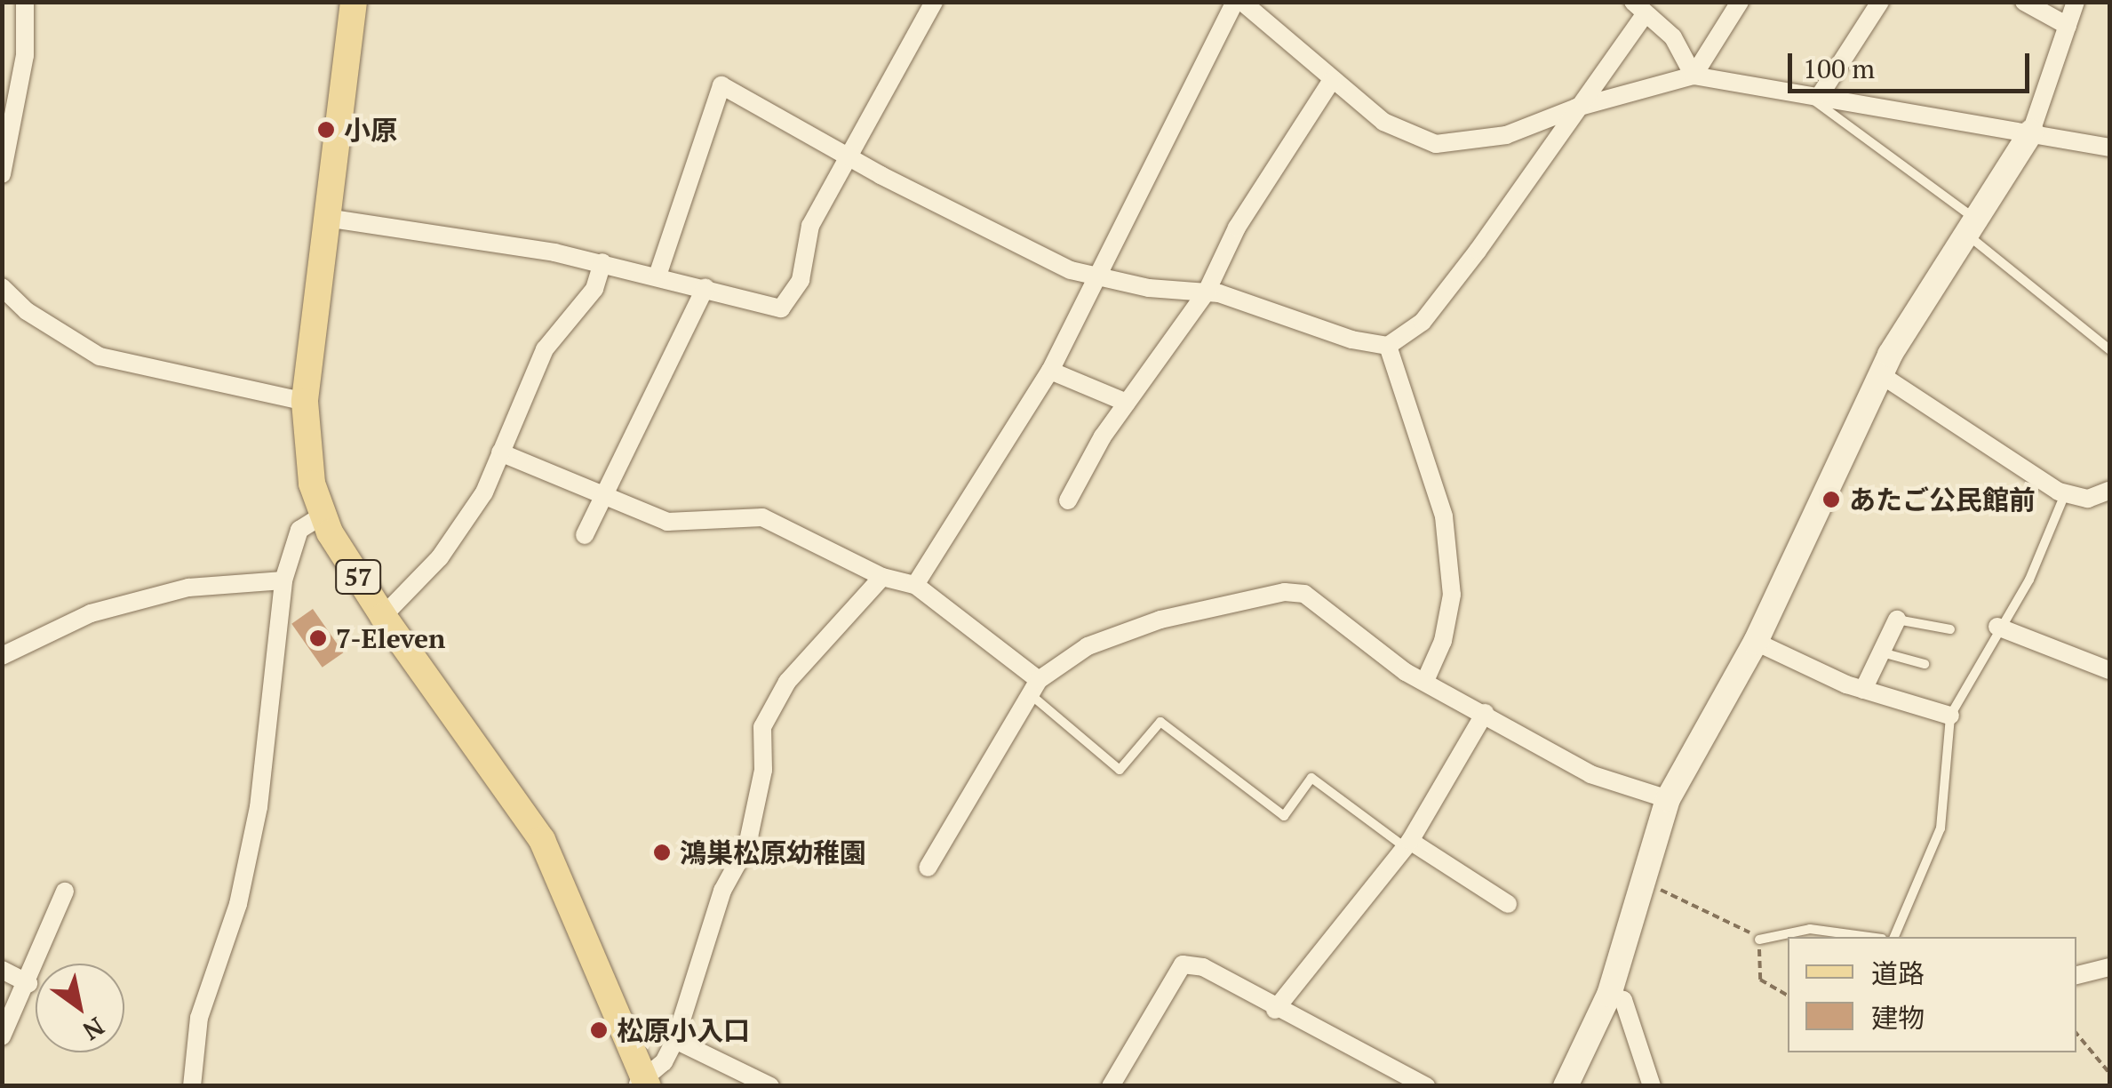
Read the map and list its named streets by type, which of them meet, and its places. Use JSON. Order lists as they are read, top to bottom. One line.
{"streets":{"main road":["57"]},"places":["小原","あたご公民館前","7-Eleven","鴻巣松原幼稚園","松原小入口"],"legend":["道路","建物"],"scale_bar":"100 m","north":"bottom right"}
